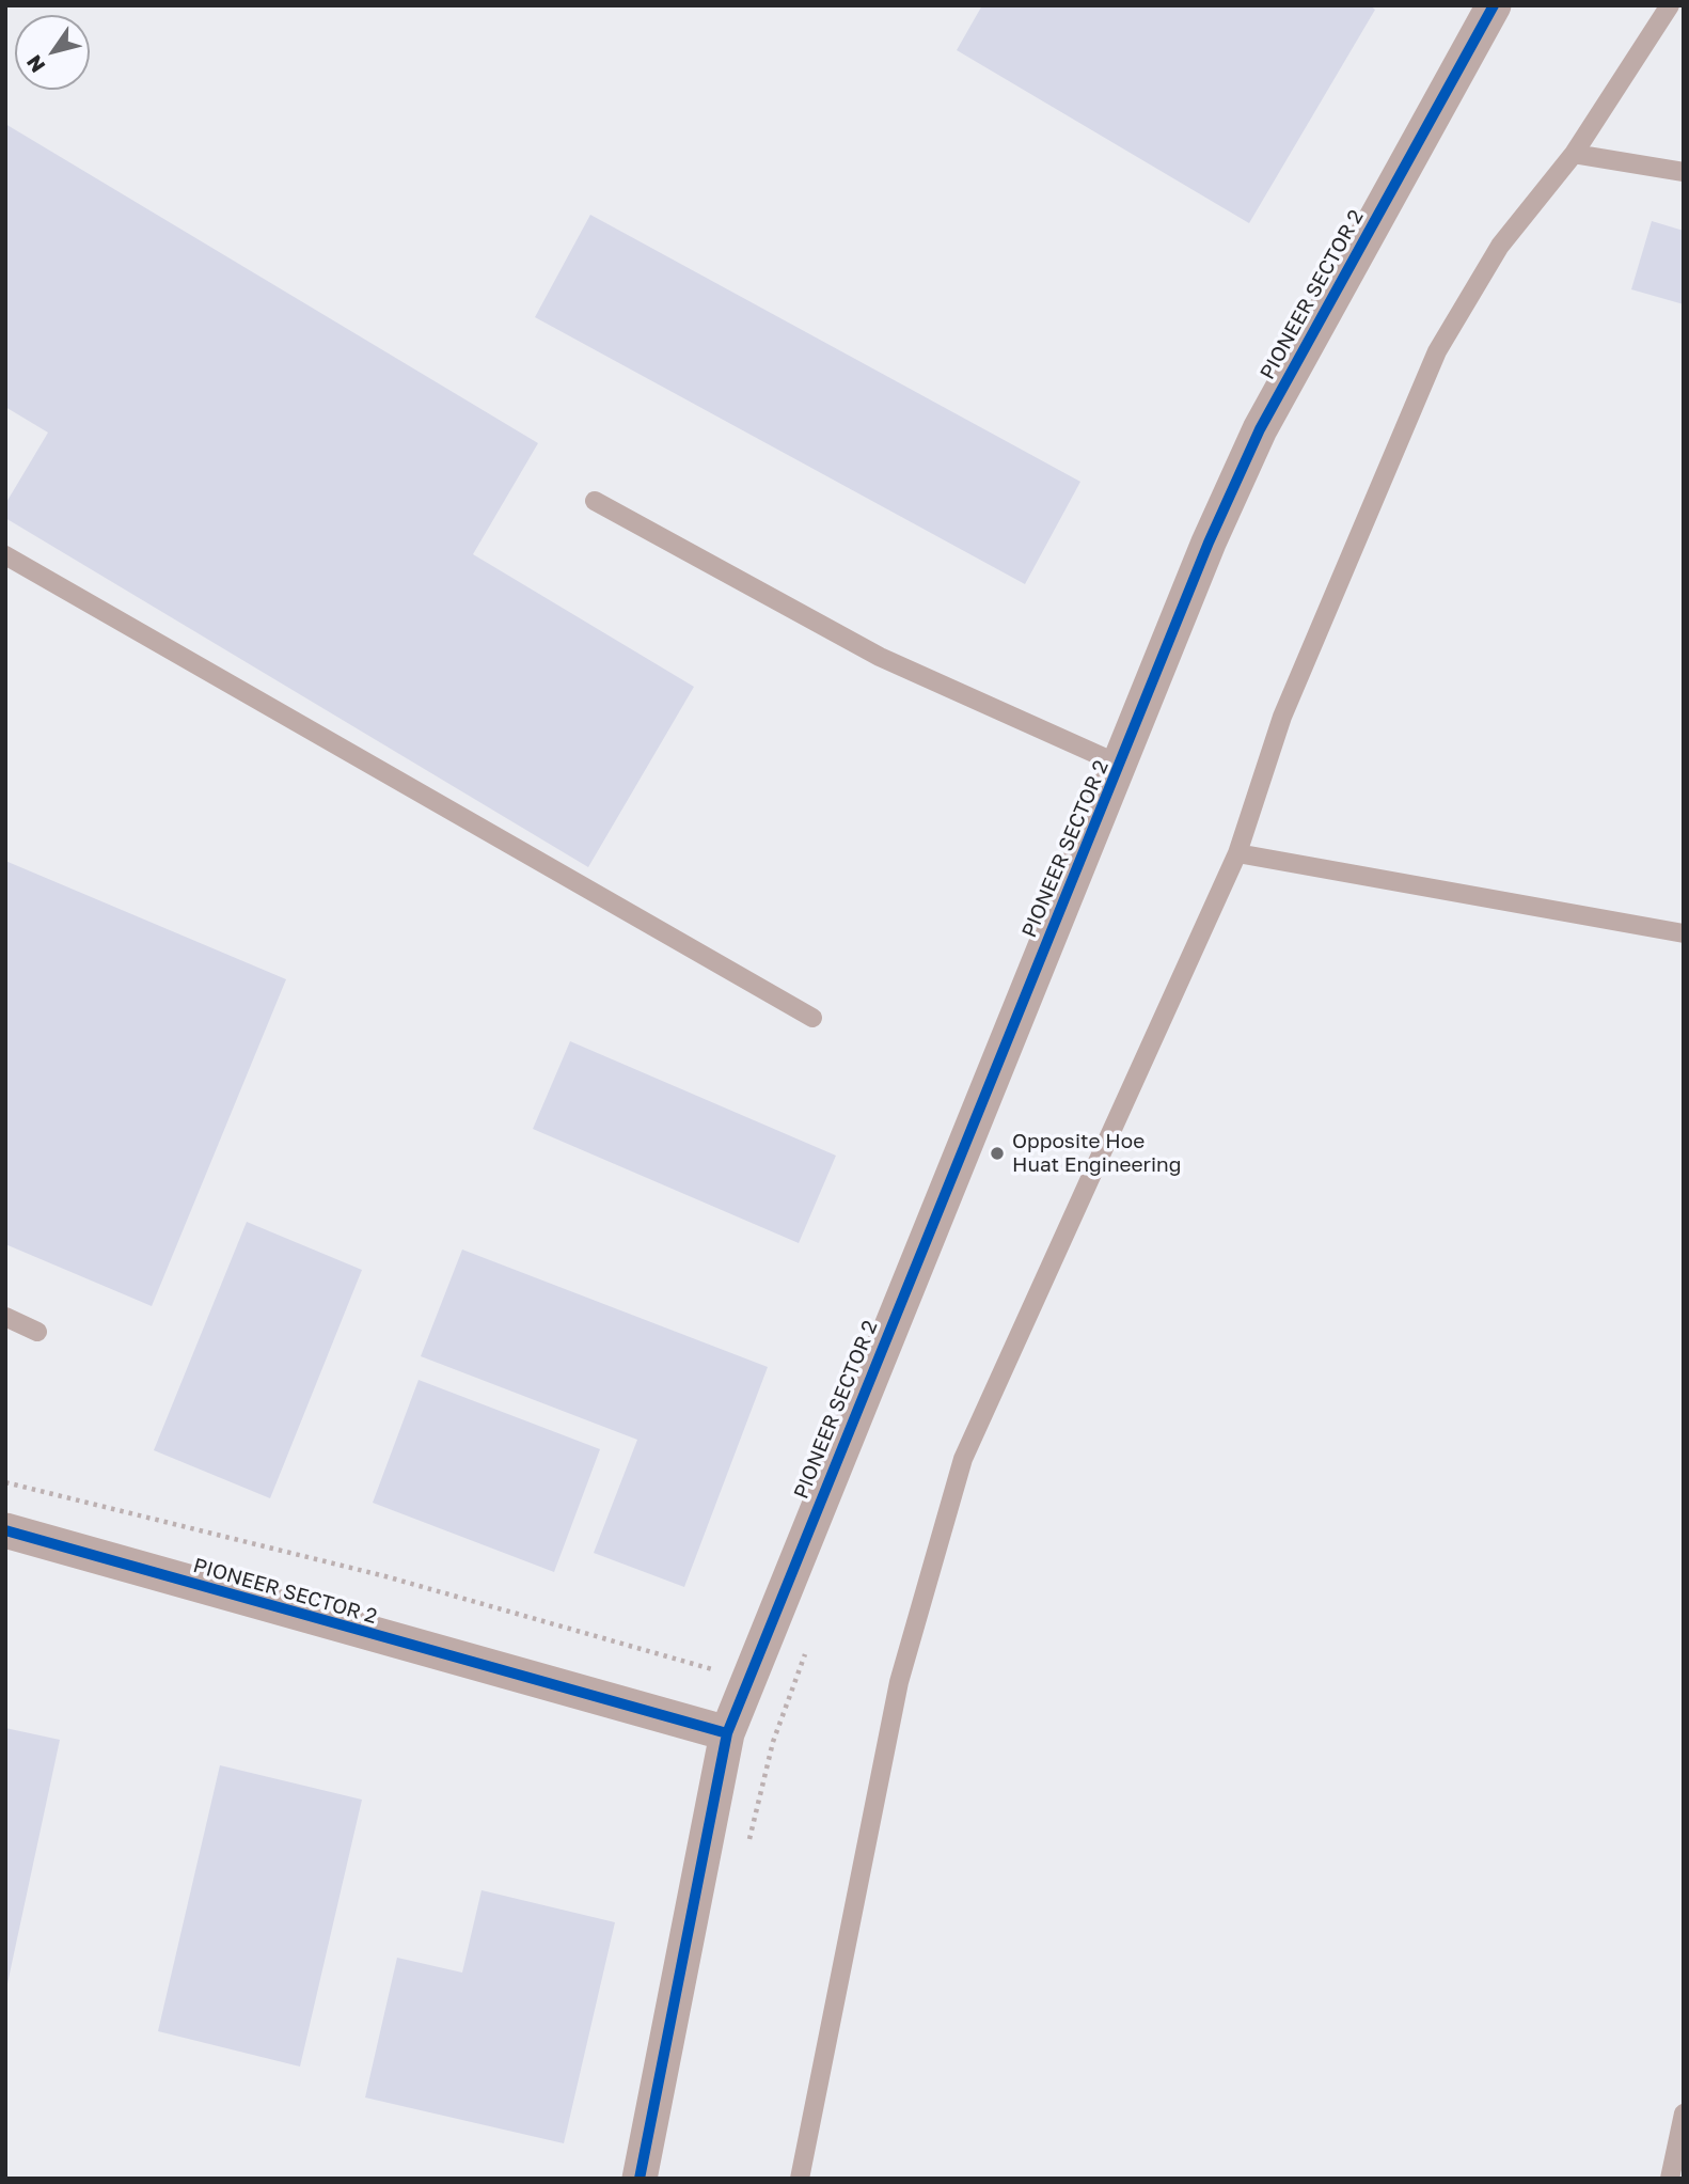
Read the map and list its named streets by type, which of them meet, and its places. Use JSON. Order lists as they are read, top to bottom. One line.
{"streets":{"street":["PIONEER SECTOR 2"]},"places":["Opposite Hoe Huat Engineering"],"north":"bottom left"}
